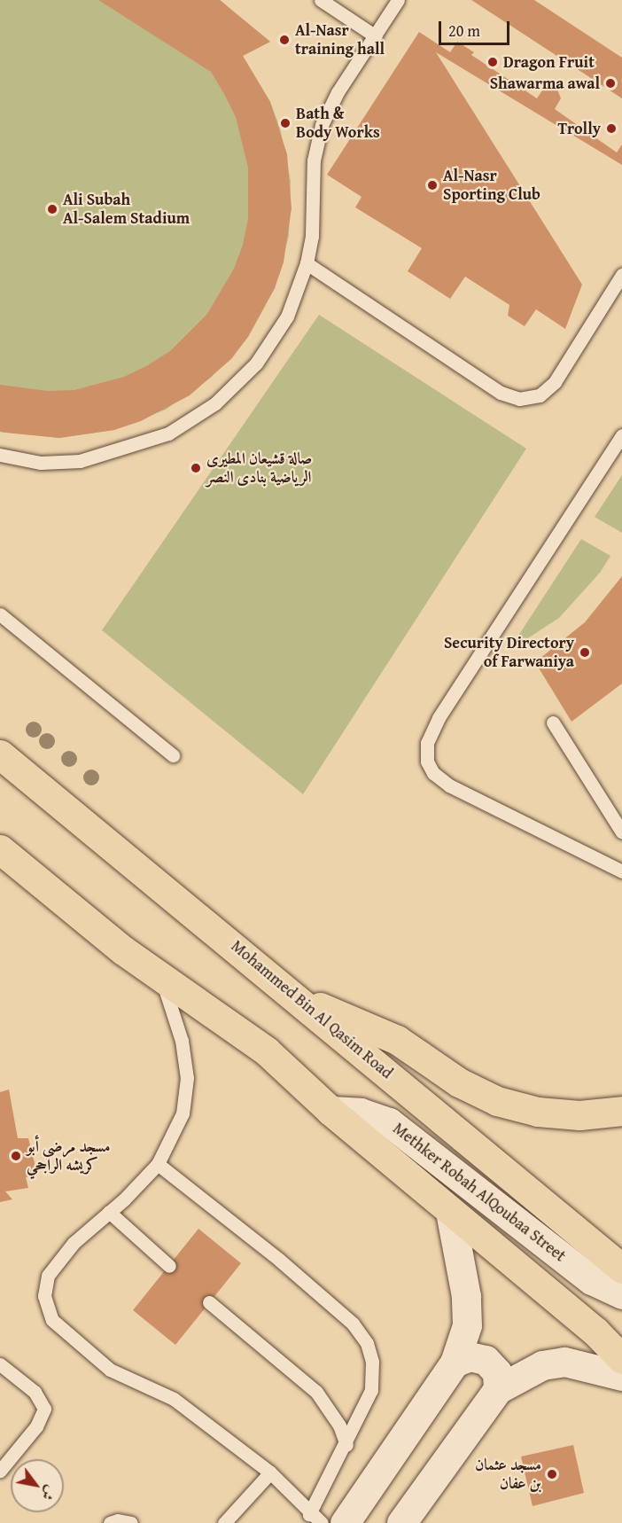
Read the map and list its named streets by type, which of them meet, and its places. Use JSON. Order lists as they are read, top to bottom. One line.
{"streets":{"main road":["Mohammed Bin Al Qasim Road"],"street":["Methker Robah AlQoubaa Street"]},"places":["Al-Nasr training hall","Dragon Fruit","Shawarma awal","Bath & Body Works","Trolly","Al-Nasr Sporting Club","Ali Subah Al-Salem Stadium","صالة قشيعان المطيرى الرياضية بنادى النصر","Security Directory of Farwaniya","مسجد مرضي أبو كريشه الراجحي","مسجد عثمان بن عفان"],"scale_bar":"20 m","north":"bottom right"}
